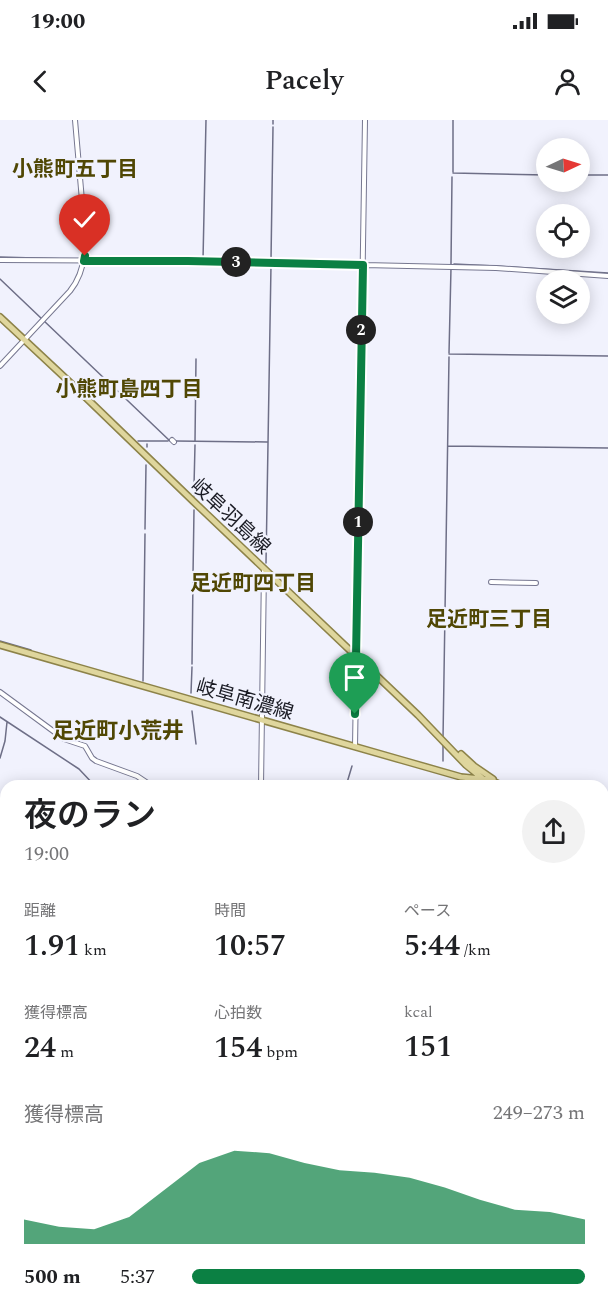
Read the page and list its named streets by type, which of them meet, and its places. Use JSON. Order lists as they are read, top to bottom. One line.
{"streets":{"main road":["岐阜羽島線","岐阜南濃線"]},"crossings":[["岐阜羽島線","岐阜南濃線"]],"districts":["小熊町五丁目","小熊町島四丁目","足近町四丁目","足近町三丁目","足近町小荒井"],"north":"right","page":{"status":"19:00","header":"Pacely","pins":["3","2","1"],"heading":["夜のラン","19:00"],"stats":[["距離","1.91 km"],["時間","10:57"],["ペース","5:44 /km"],["獲得標高","24 m"],["心拍数","154 bpm"],["kcal","151"]],"chart":["獲得標高","249–273 m"],"list":[{"name":"500 m","note":"5:37"}]}}
